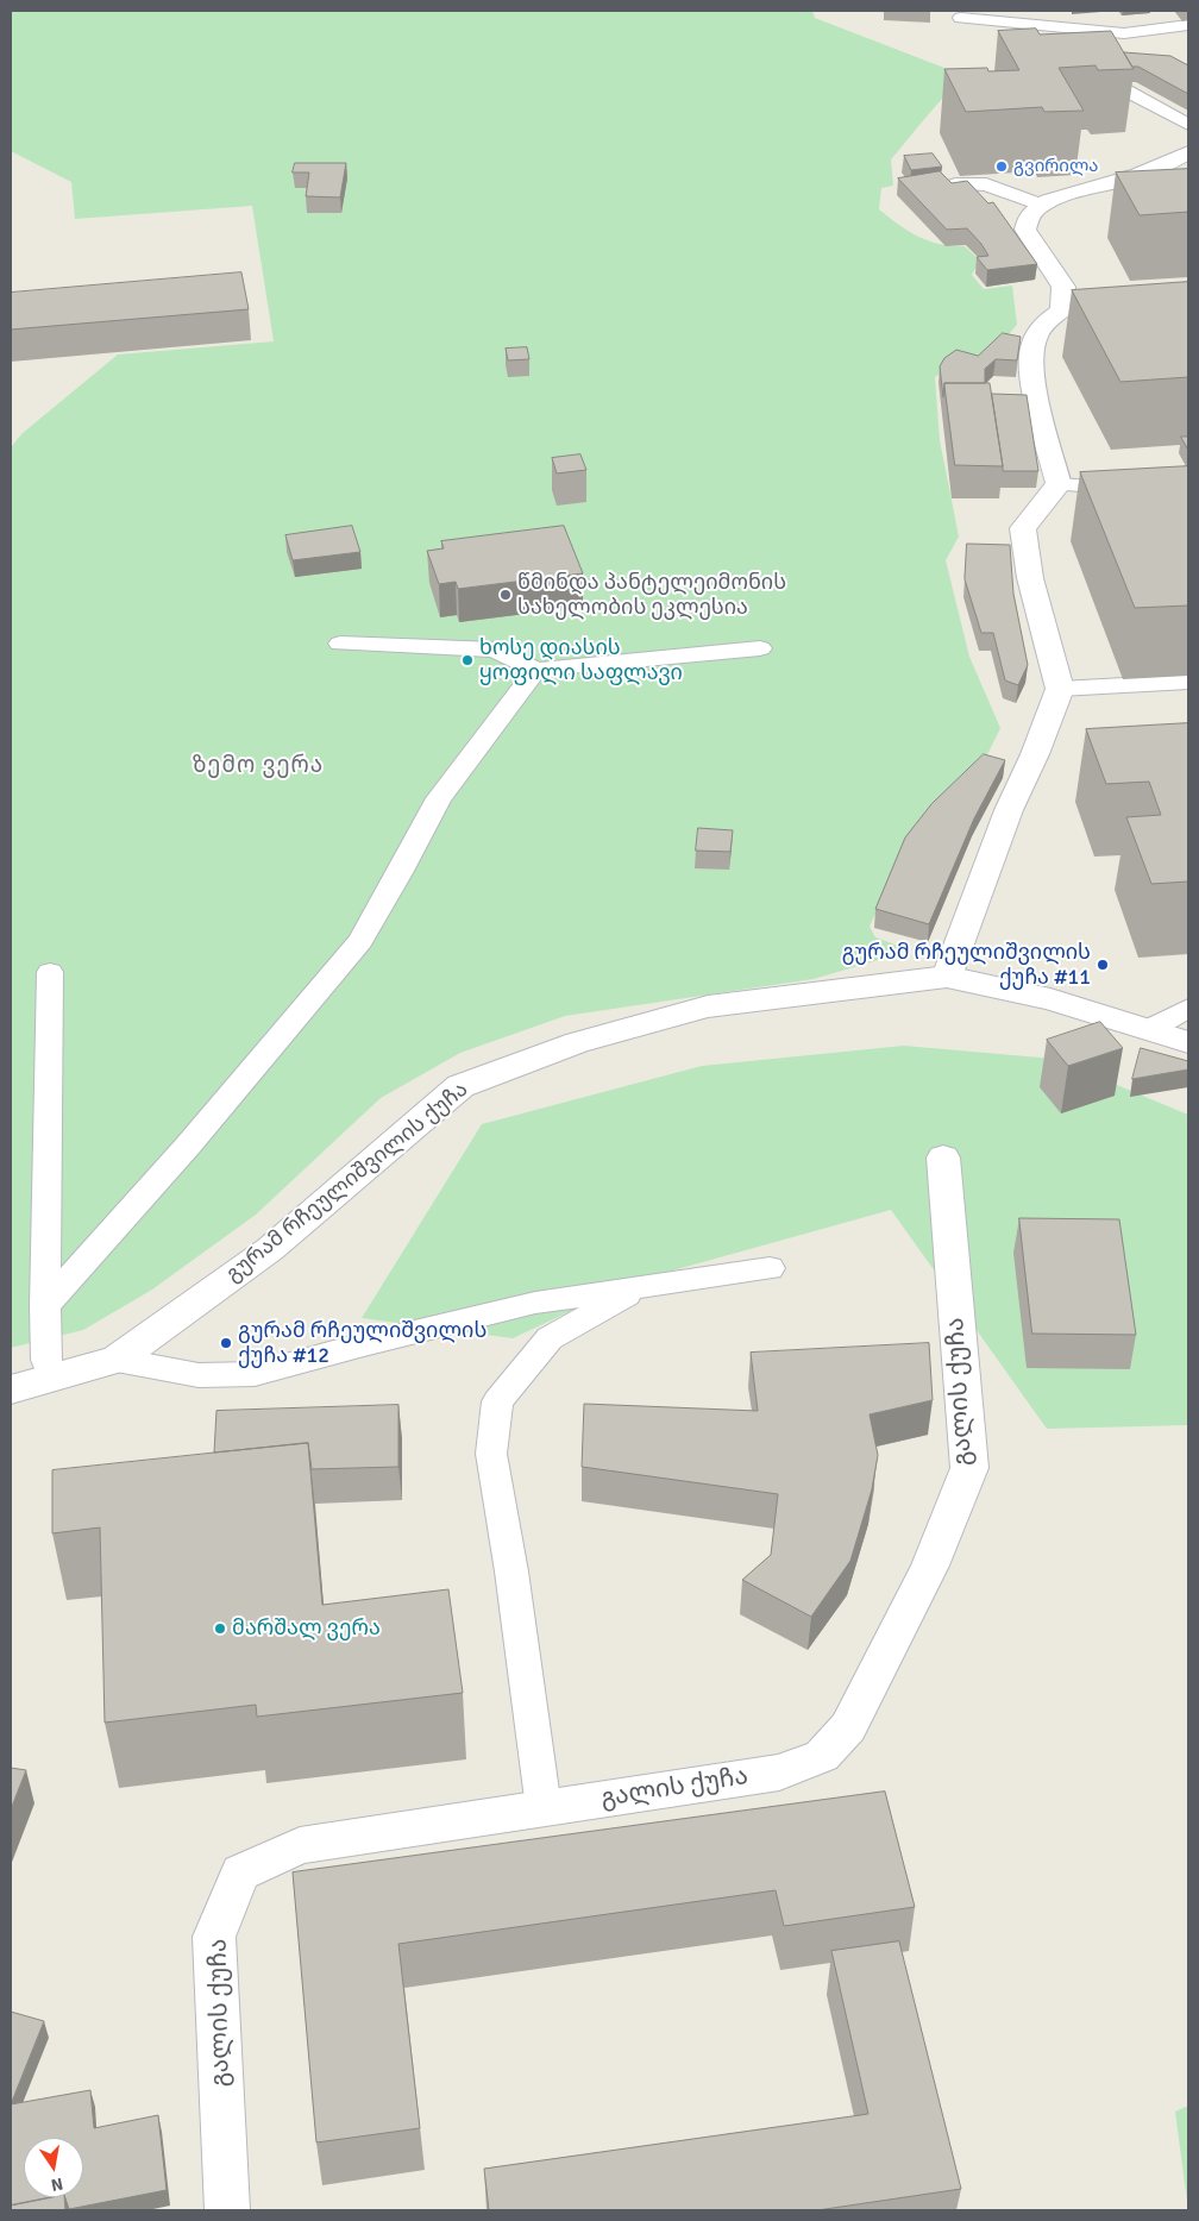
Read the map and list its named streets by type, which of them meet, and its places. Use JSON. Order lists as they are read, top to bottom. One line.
{"streets":{"street":["გურამ რჩეულიშვილის ქუჩა","გალის ქუჩა"]},"districts":["ზემო ვერა"],"places":["გვირილა","წმინდა პანტელეიმონის სახელობის ეკლესია","ხოსე დიასის ყოფილი საფლავი","გურამ რჩეულიშვილის ქუჩა #11","გურამ რჩეულიშვილის ქუჩა #12","მარშალ ვერა"],"north":"bottom"}
